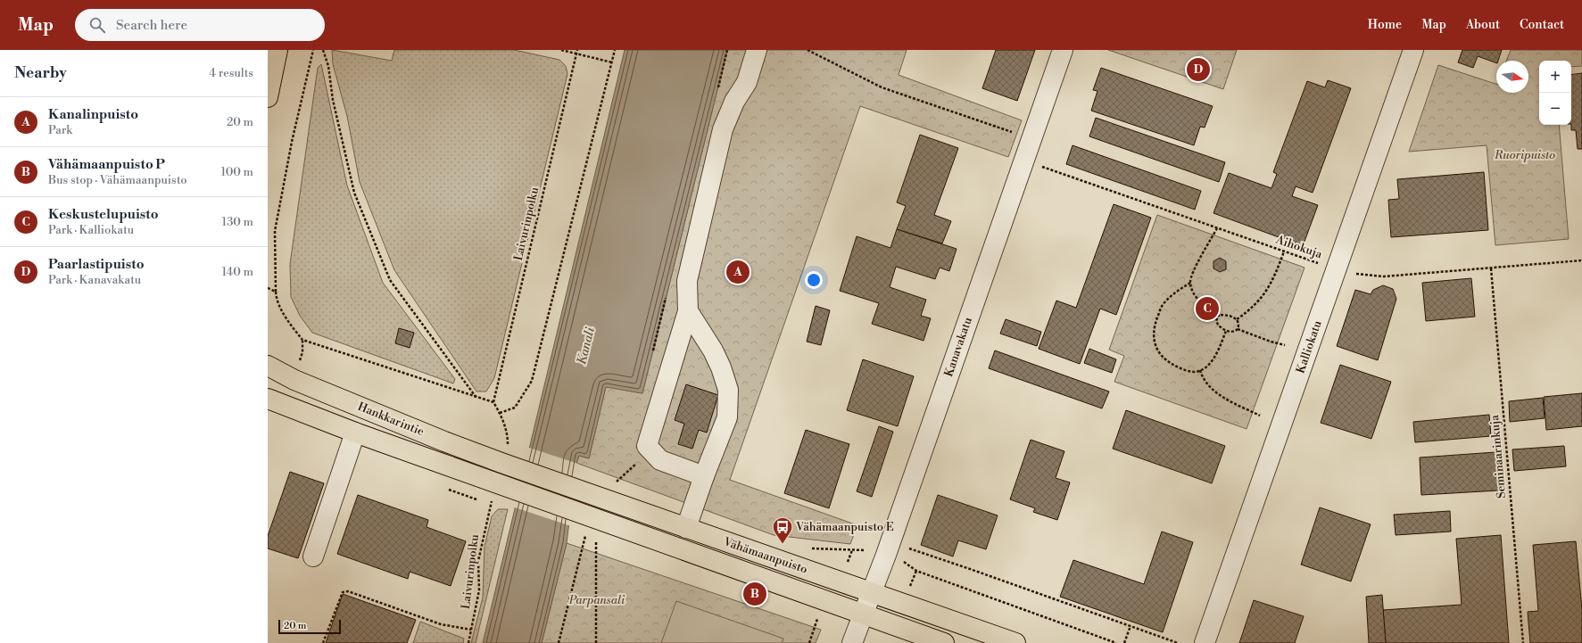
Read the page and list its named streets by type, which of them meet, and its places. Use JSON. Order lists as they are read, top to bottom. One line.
{"streets":{"main road":["Hankkarintie","Vähämaanpuisto"],"street":["Kanavakatu","Kalliokatu"],"path":["Laivurinpolku","Aihokuja","Seminaarinkuja"]},"crossings":[["Aihokuja","Kanavakatu"],["Aihokuja","Kalliokatu"],["Aihokuja","Seminaarinkuja"],["Kanavakatu","Vähämaanpuisto"],["Hankkarintie","Vähämaanpuisto"]],"water":["Kanali"],"parks":["Ruoripuisto","Parpansali"],"places":{"bus stop":["Vähämaanpuisto E"]},"scale_bar":"20 m","north":"right","page":{"header":"Map","search":"Search here","nav":["Home","Map","About","Contact"],"heading":["Nearby","4 results"],"pins":["D","A","C","B"],"map_buttons":["+","−"],"list":[{"mark":"A","name":"Kanalinpuisto","note":"Park","value":"20 m"},{"mark":"B","name":"Vähämaanpuisto P","note":"Bus stop · Vähämaanpuisto","value":"100 m"},{"mark":"C","name":"Keskustelupuisto","note":"Park · Kalliokatu","value":"130 m"},{"mark":"D","name":"Paarlastipuisto","note":"Park · Kanavakatu","value":"140 m"}],"scale":"20 m"}}
